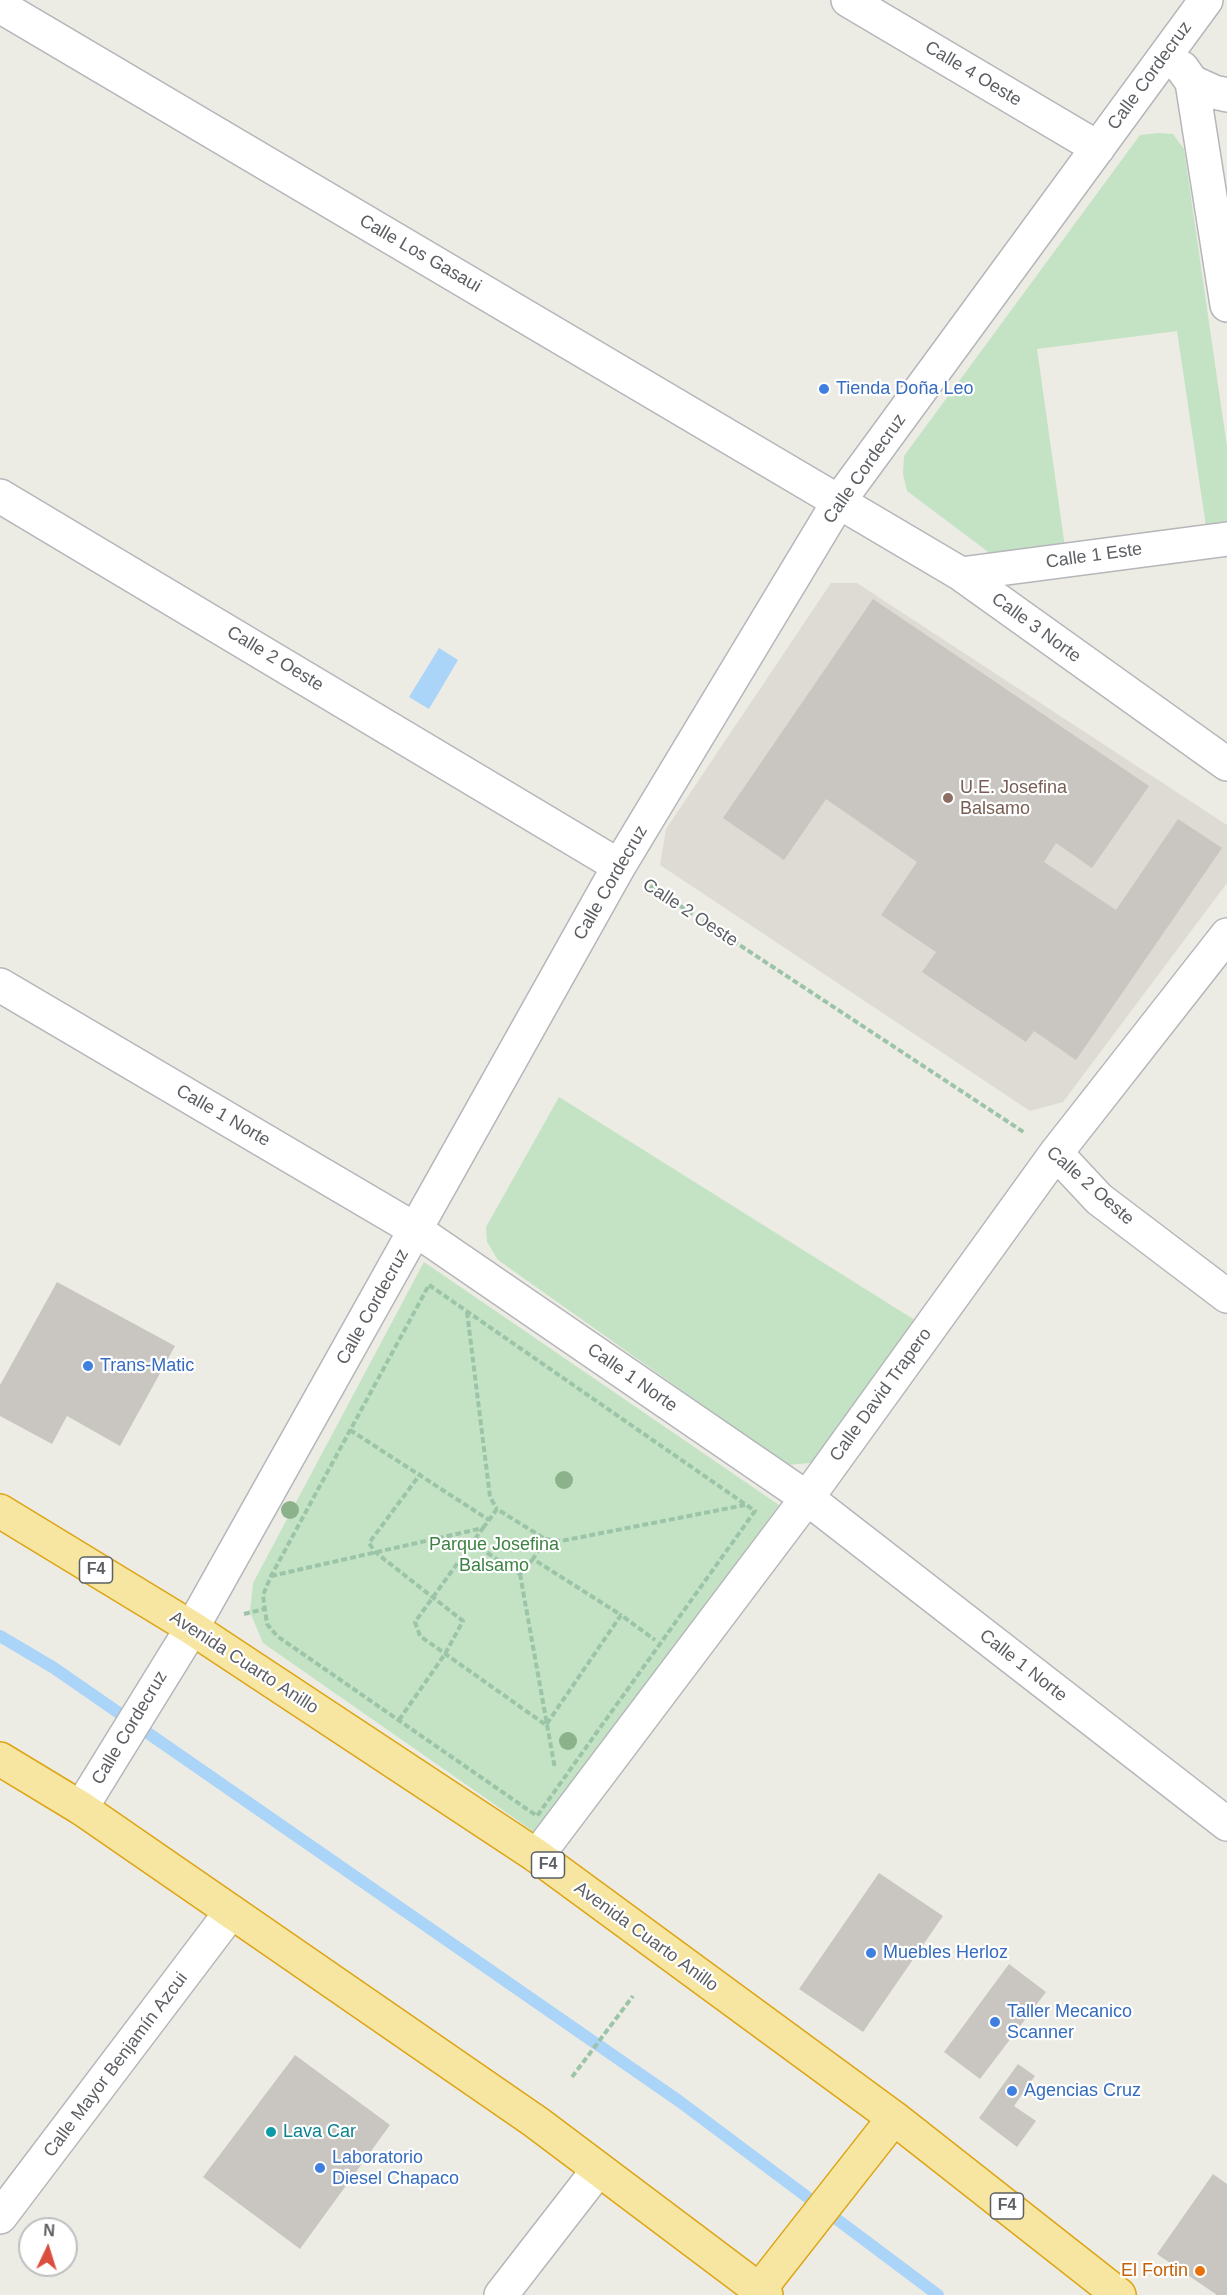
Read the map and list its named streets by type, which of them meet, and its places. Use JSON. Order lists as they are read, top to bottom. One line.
{"streets":{"highway":["F4","Avenida Cuarto Anillo"],"street":["Calle 4 Oeste","Calle Cordecruz","Calle Los Gasaui","Calle 1 Este","Calle 3 Norte","Calle 2 Oeste","Calle 1 Norte","Calle David Trapero","Calle Mayor Benjamín Azcui"]},"crossings":[["Calle 4 Oeste","Calle Cordecruz"],["Calle Cordecruz","Calle Los Gasaui"],["Calle Cordecruz","Calle 3 Norte"],["Calle Cordecruz","Calle 2 Oeste"],["Calle Cordecruz","Calle 1 Norte"],["Calle Cordecruz","Avenida Cuarto Anillo"],["Calle Los Gasaui","Calle 3 Norte"],["Calle 1 Este","Calle 3 Norte"],["Calle 2 Oeste","Calle David Trapero"],["Calle 1 Norte","Calle David Trapero"],["Calle David Trapero","Avenida Cuarto Anillo"]],"parks":["Parque Josefina Balsamo"],"places":["Tienda Doña Leo","U.E. Josefina Balsamo","Trans-Matic","Muebles Herloz","Taller Mecanico Scanner","Agencias Cruz","Lava Car","Laboratorio Diesel Chapaco","El Fortin"],"north":"top"}
